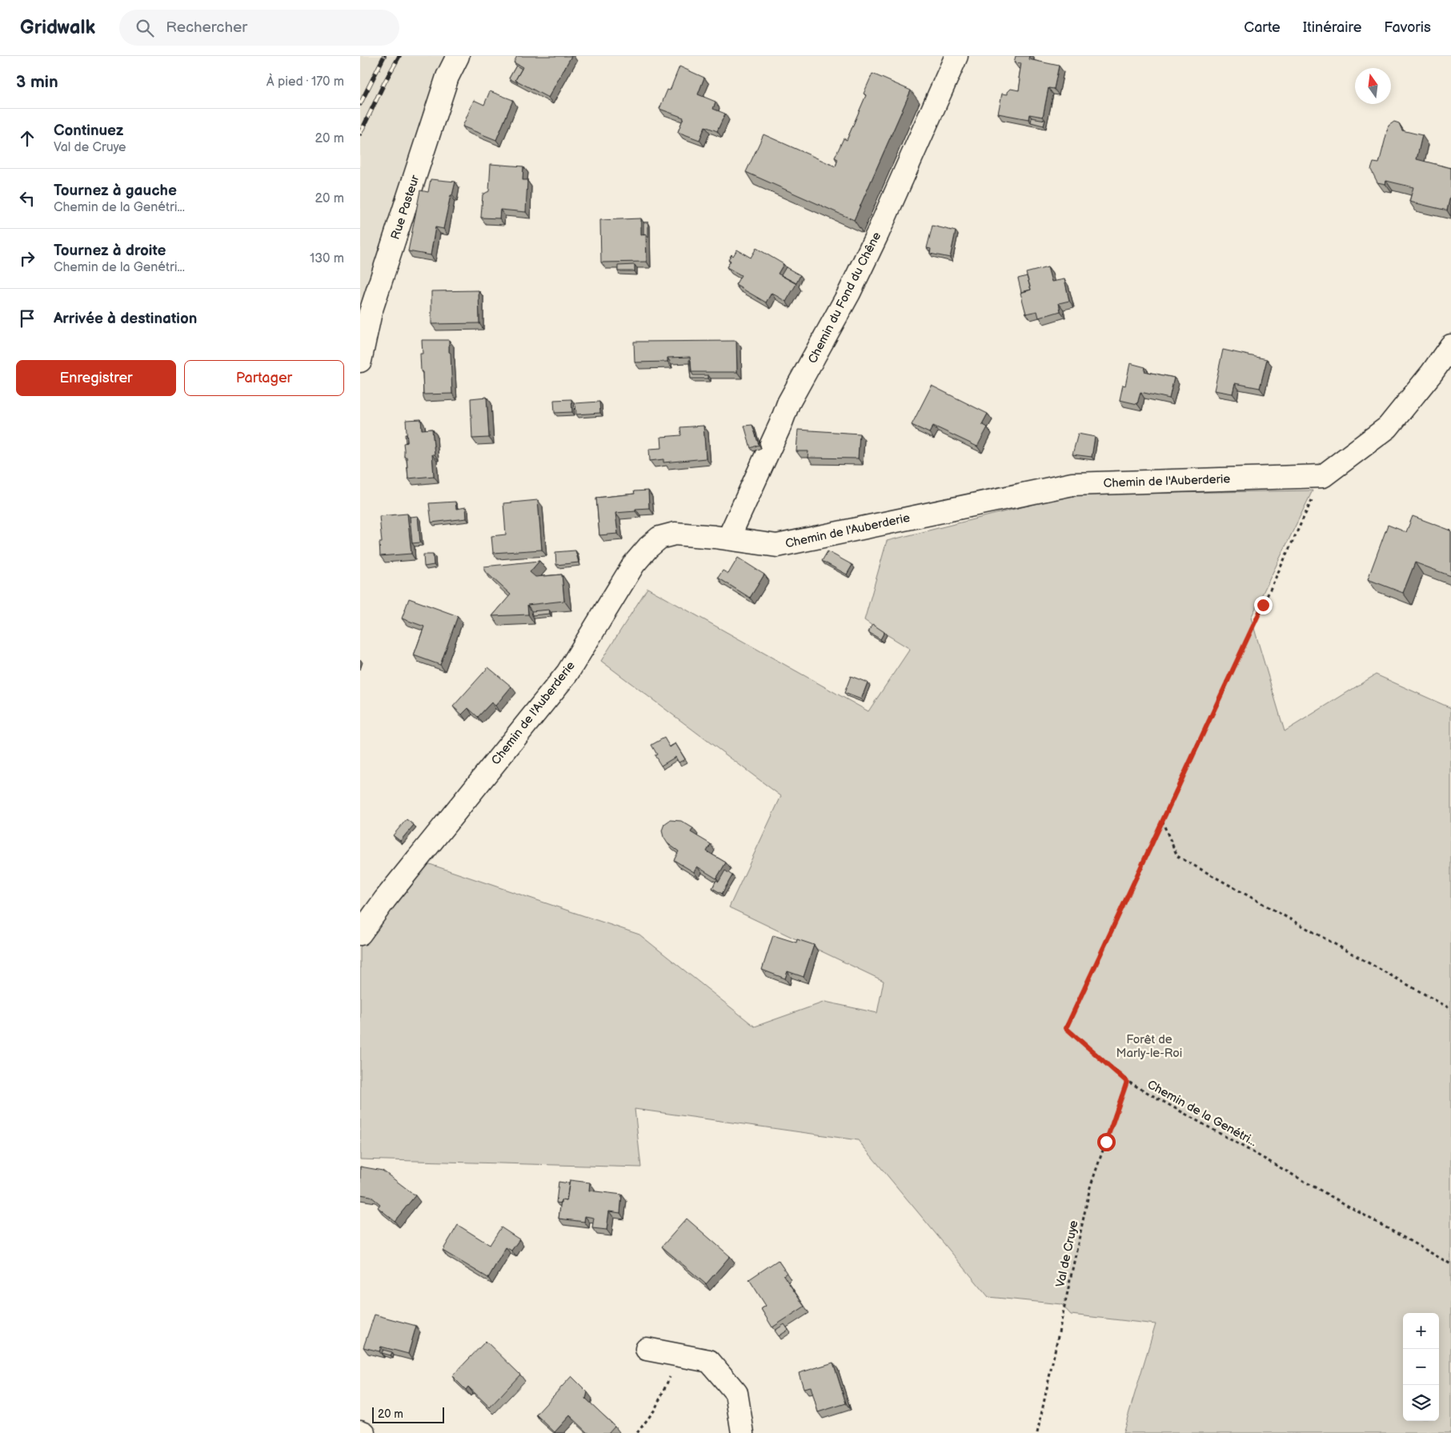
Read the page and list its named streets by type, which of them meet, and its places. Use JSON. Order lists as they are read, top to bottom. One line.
{"streets":{"street":["Rue Pasteur","Chemin du Fond du Chêne","Chemin de l'Auberderie"],"path":["Chemin de la Genétri...","Val de Cruye"]},"crossings":[["Chemin du Fond du Chêne","Chemin de l'Auberderie"],["Chemin de l'Auberderie","Chemin de la Genétri..."],["Chemin de la Genétri...","Val de Cruye"]],"parks":["Forêt de Marly-le-Roi"],"scale_bar":"20 m","north":"top","page":{"header":"Gridwalk","search":"Rechercher","nav":["Carte","Itinéraire","Favoris"],"heading":["3 min","À pied · 170 m"],"list":[["Continuez","Val de Cruye","20 m"],["Tournez à gauche","Chemin de la Genétri...","20 m"],["Tournez à droite","Chemin de la Genétri...","130 m"],"Arrivée à destination"],"buttons":["Enregistrer","Partager"],"map_buttons":["+","−"],"scale":"20 m"}}
